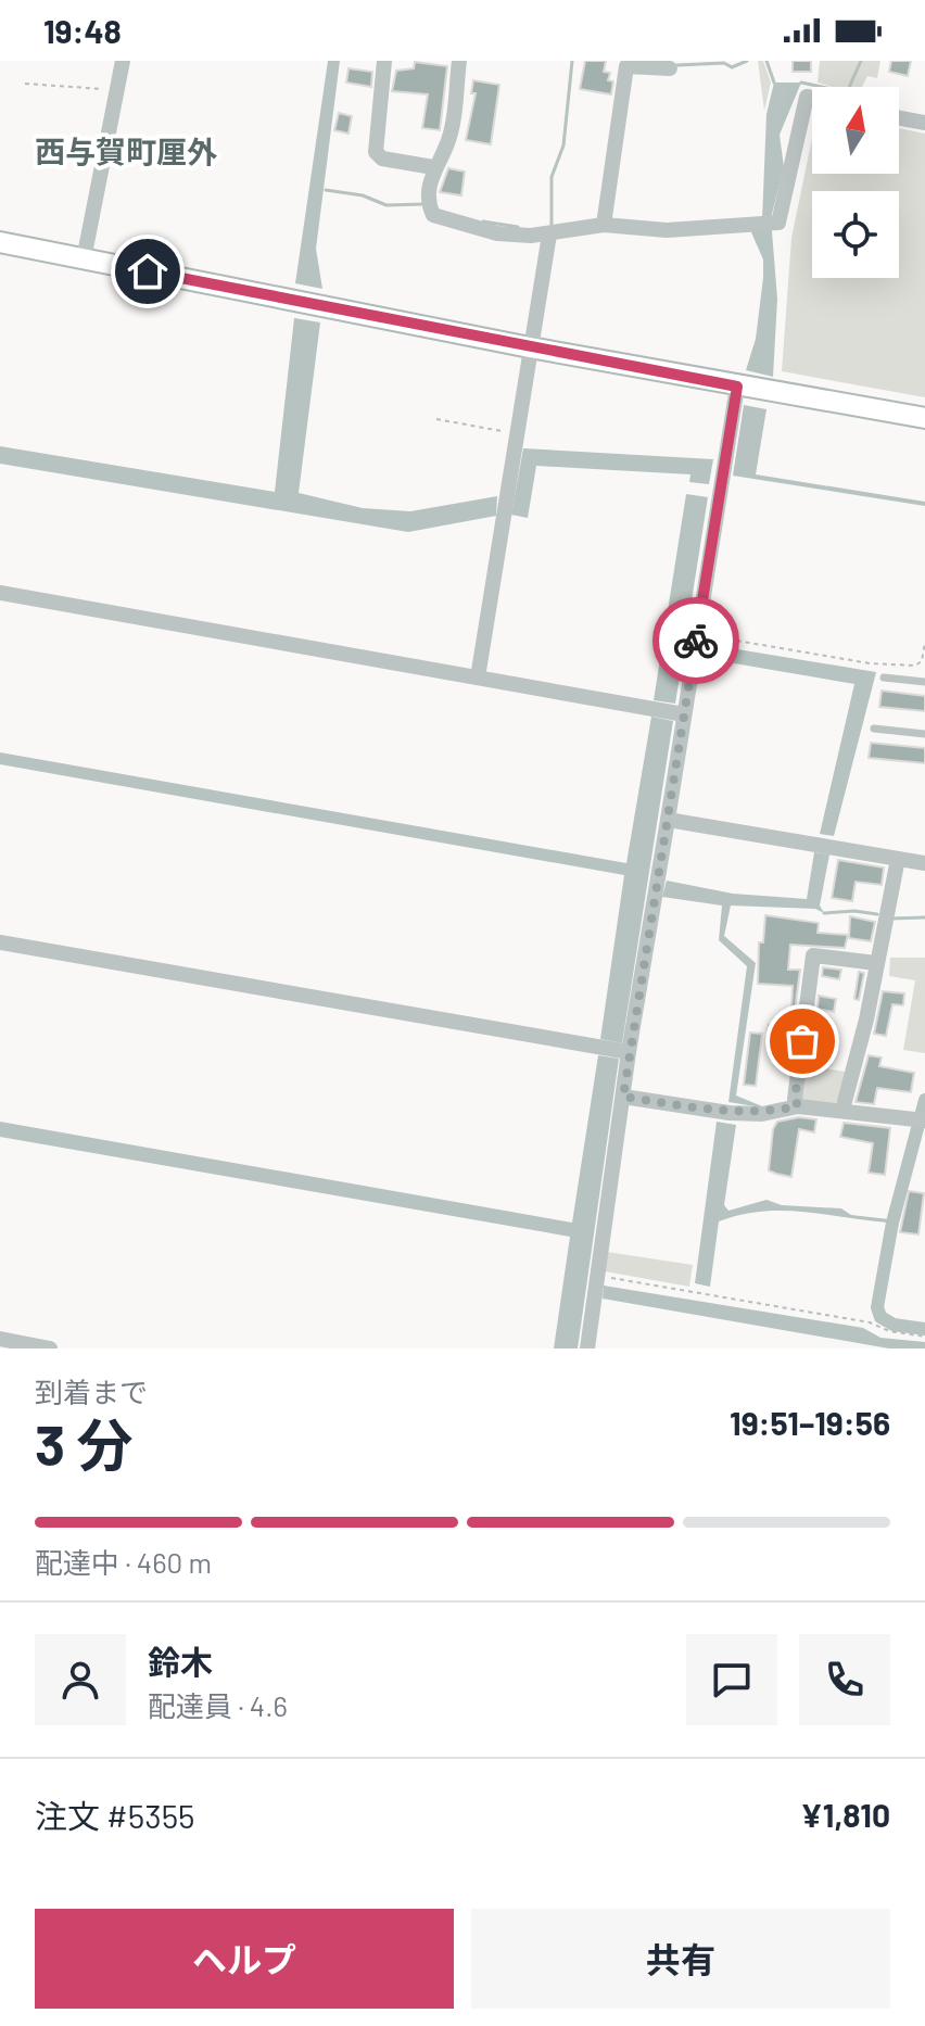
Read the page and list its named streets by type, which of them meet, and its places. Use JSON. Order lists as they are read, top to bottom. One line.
{"districts":["西与賀町厘外"],"north":"top","page":{"status":"19:48","heading":["3 分","到着まで","19:51–19:56"],"panel":["鈴木","配達員 · 4.6","注文 #5355","¥1,810"],"bar":"配達中 · 460 m","buttons":["ヘルプ","共有"]}}
